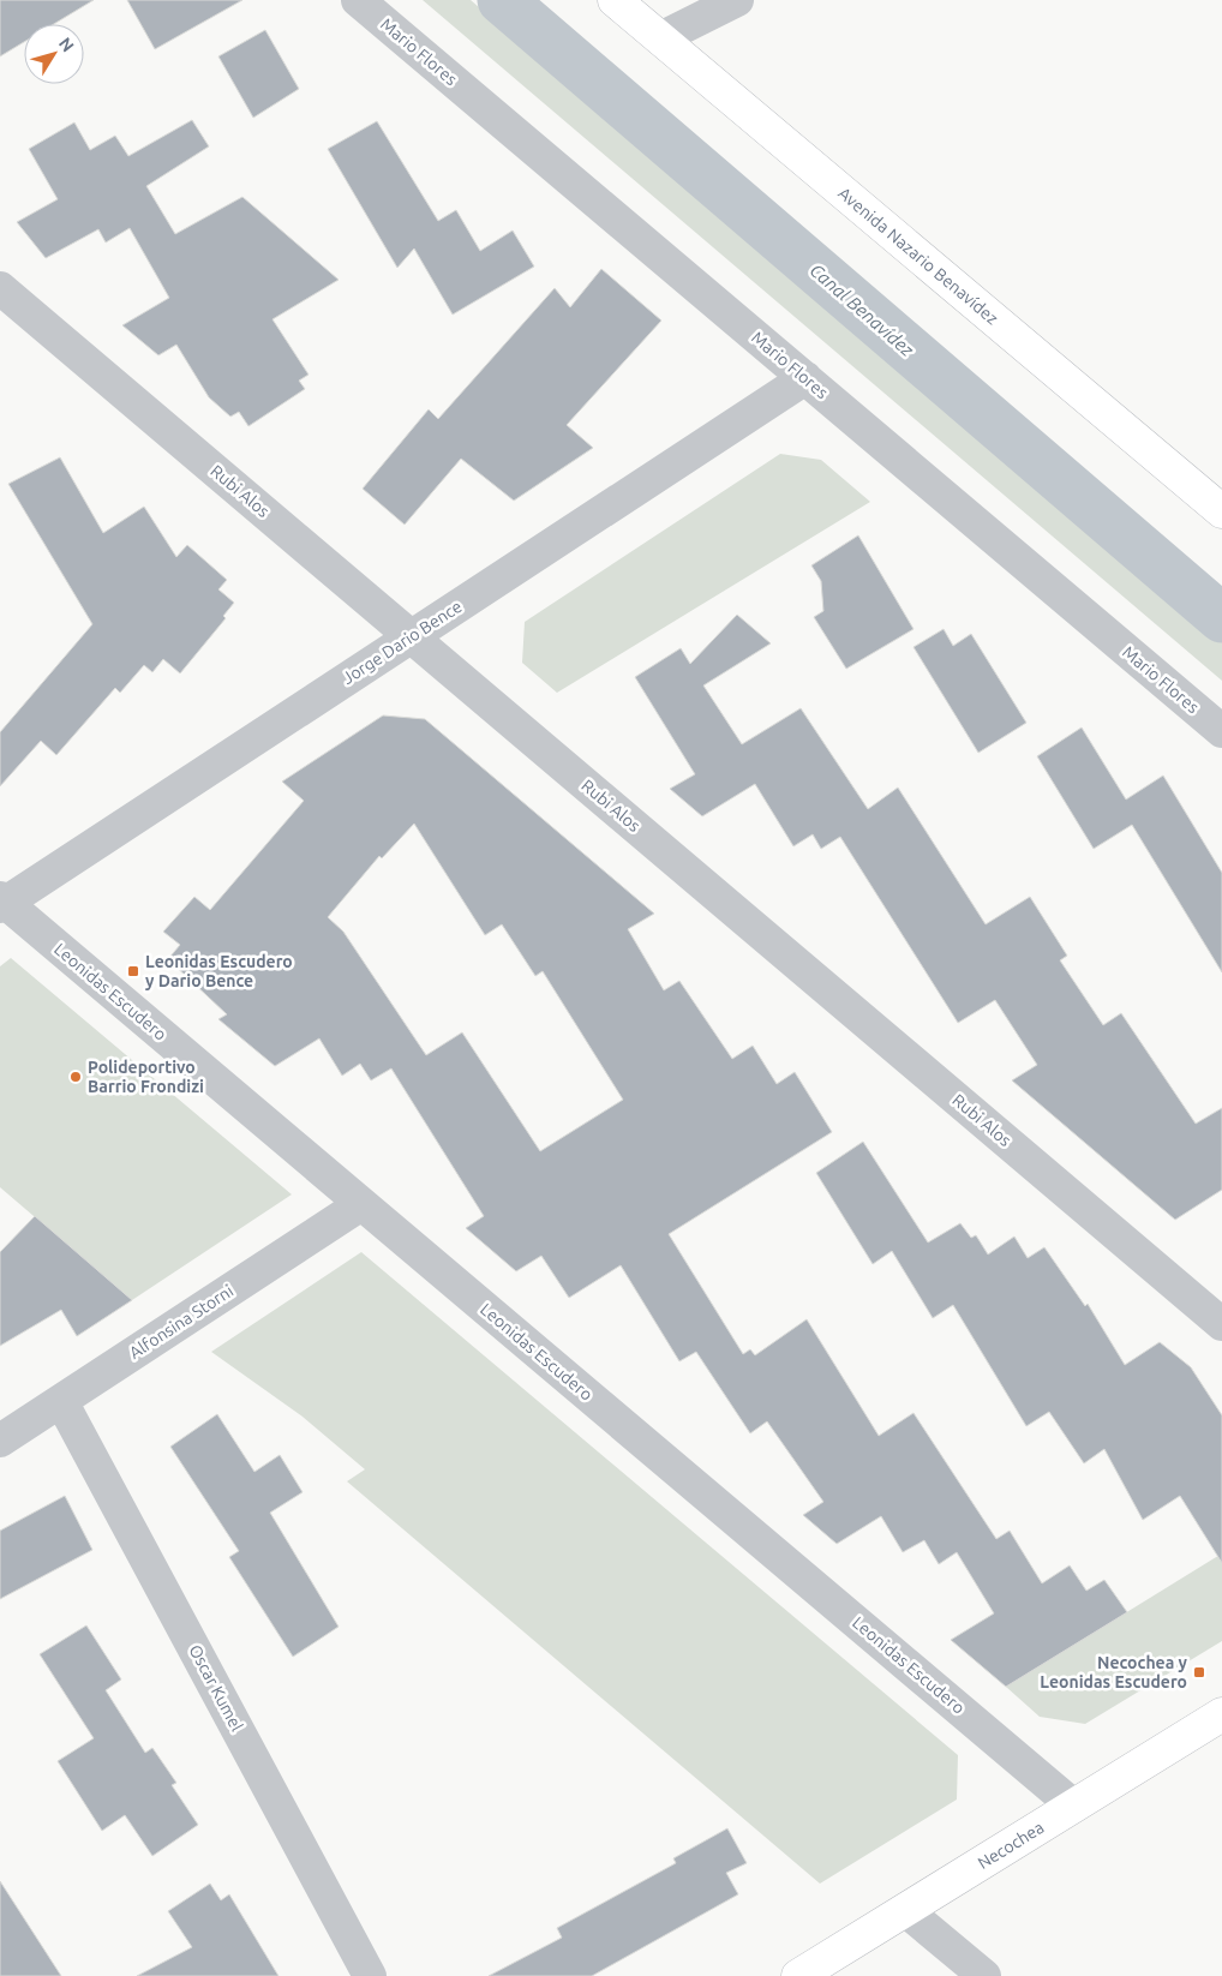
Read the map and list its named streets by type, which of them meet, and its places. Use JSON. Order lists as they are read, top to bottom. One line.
{"streets":{"main road":["Avenida Nazario Benavídez","Necochea"],"street":["Mario Flores","Rubi Alos","Jorge Dario Bence","Leonidas Escudero","Alfonsina Storni","Oscar Kumel"]},"crossings":[["Mario Flores","Jorge Dario Bence"],["Rubi Alos","Jorge Dario Bence"],["Jorge Dario Bence","Leonidas Escudero"],["Leonidas Escudero","Alfonsina Storni"],["Leonidas Escudero","Necochea"],["Alfonsina Storni","Oscar Kumel"]],"water":["Canal Benavídez"],"places":{"transit":["Leonidas Escudero y Dario Bence","Necochea y Leonidas Escudero"],"other":["Polideportivo Barrio Frondizi"]},"north":"top right"}
